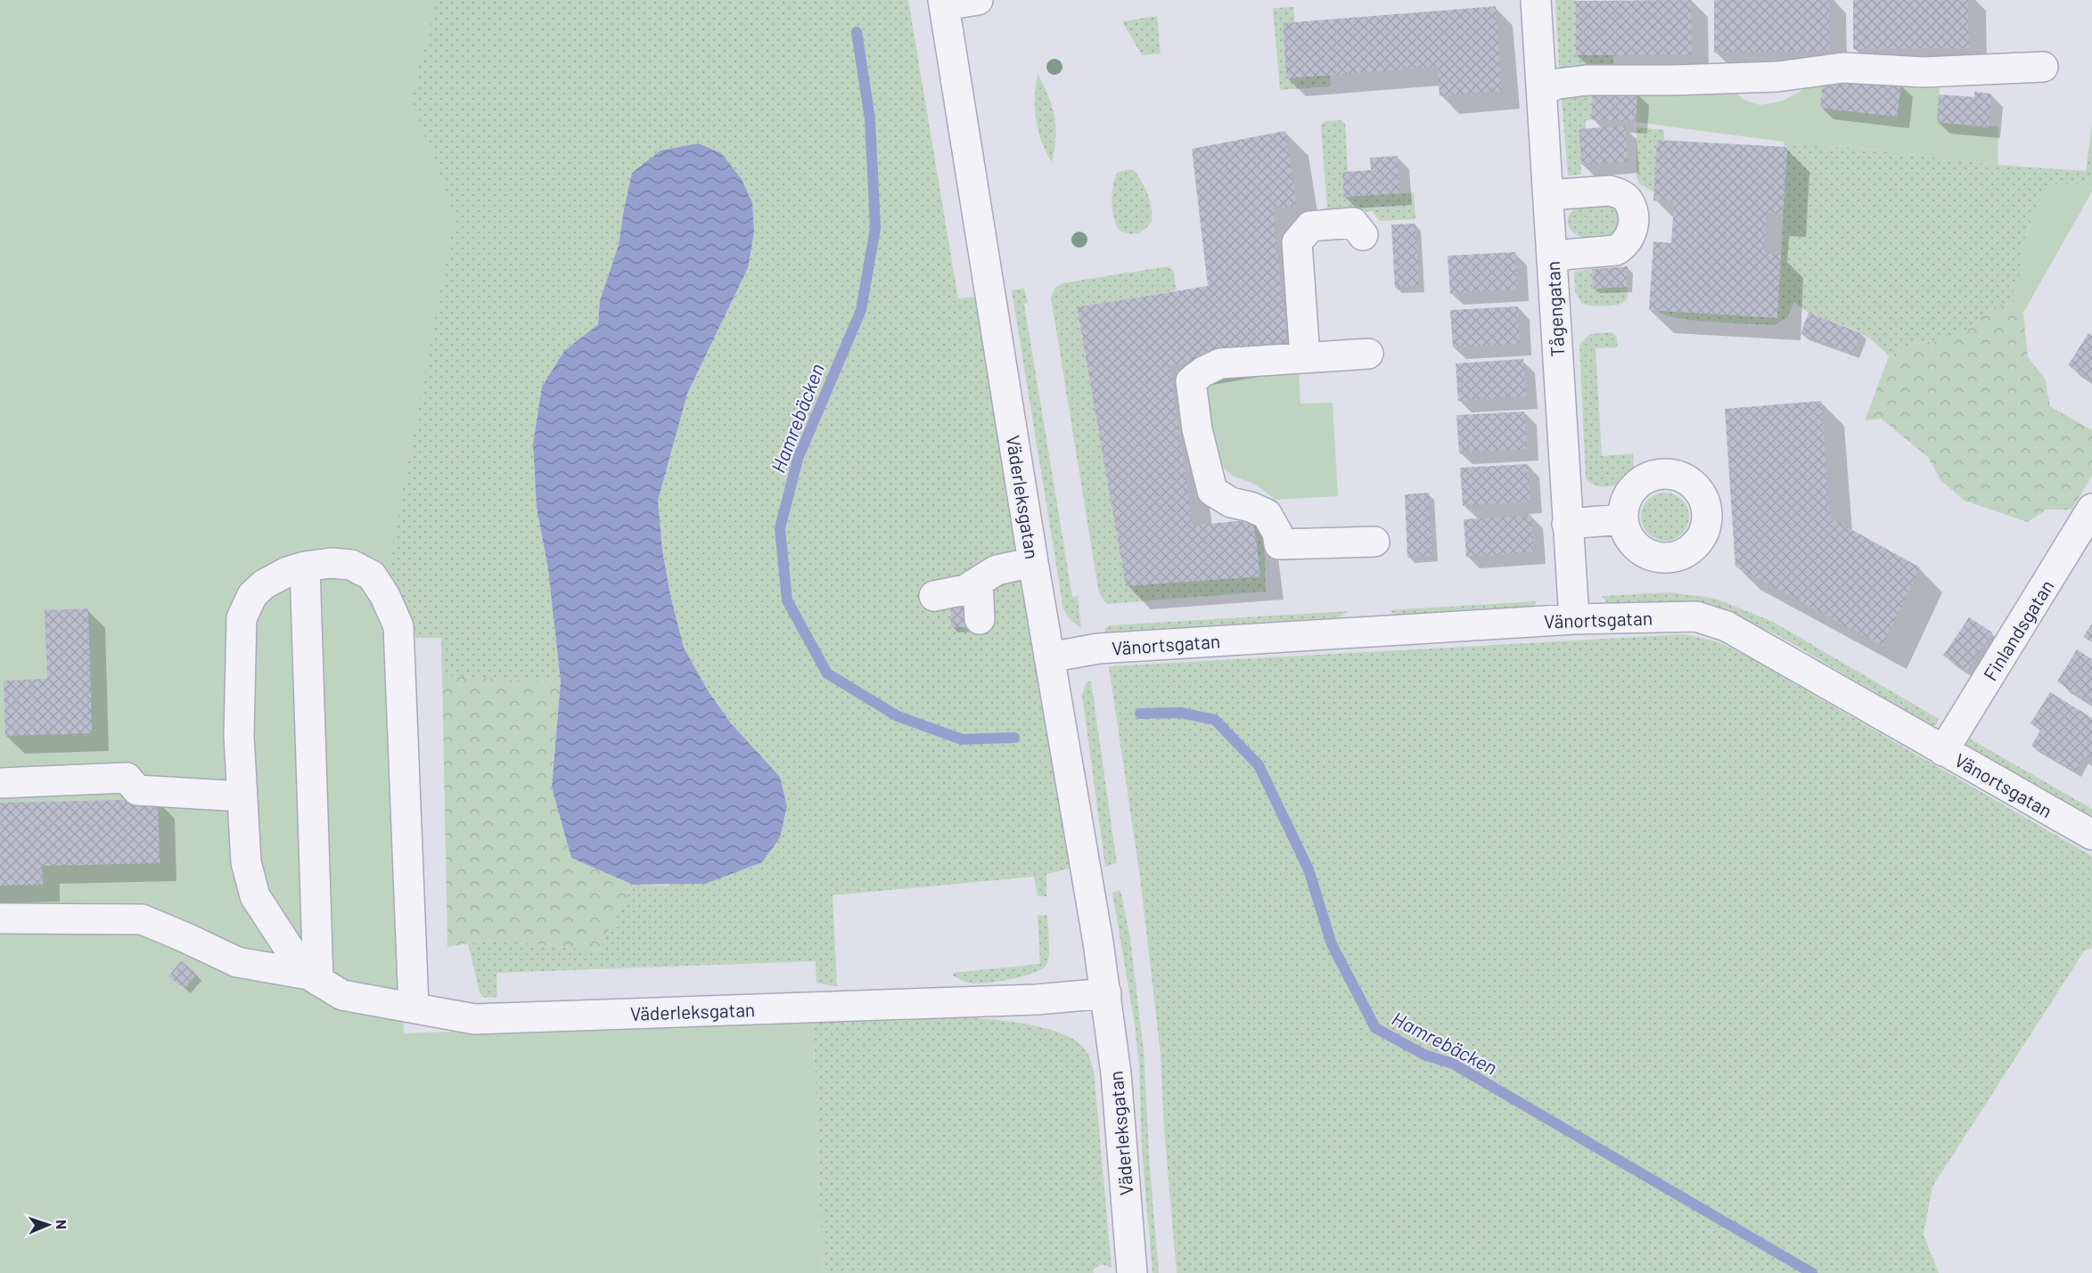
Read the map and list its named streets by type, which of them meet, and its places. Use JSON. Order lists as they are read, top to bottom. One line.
{"streets":{"street":["Tågengatan","Väderleksgatan","Vänortsgatan","Finlandsgatan"]},"crossings":[["Tågengatan","Vänortsgatan"],["Väderleksgatan","Vänortsgatan"],["Vänortsgatan","Finlandsgatan"]],"water":["Hamrebäcken"],"north":"right"}
